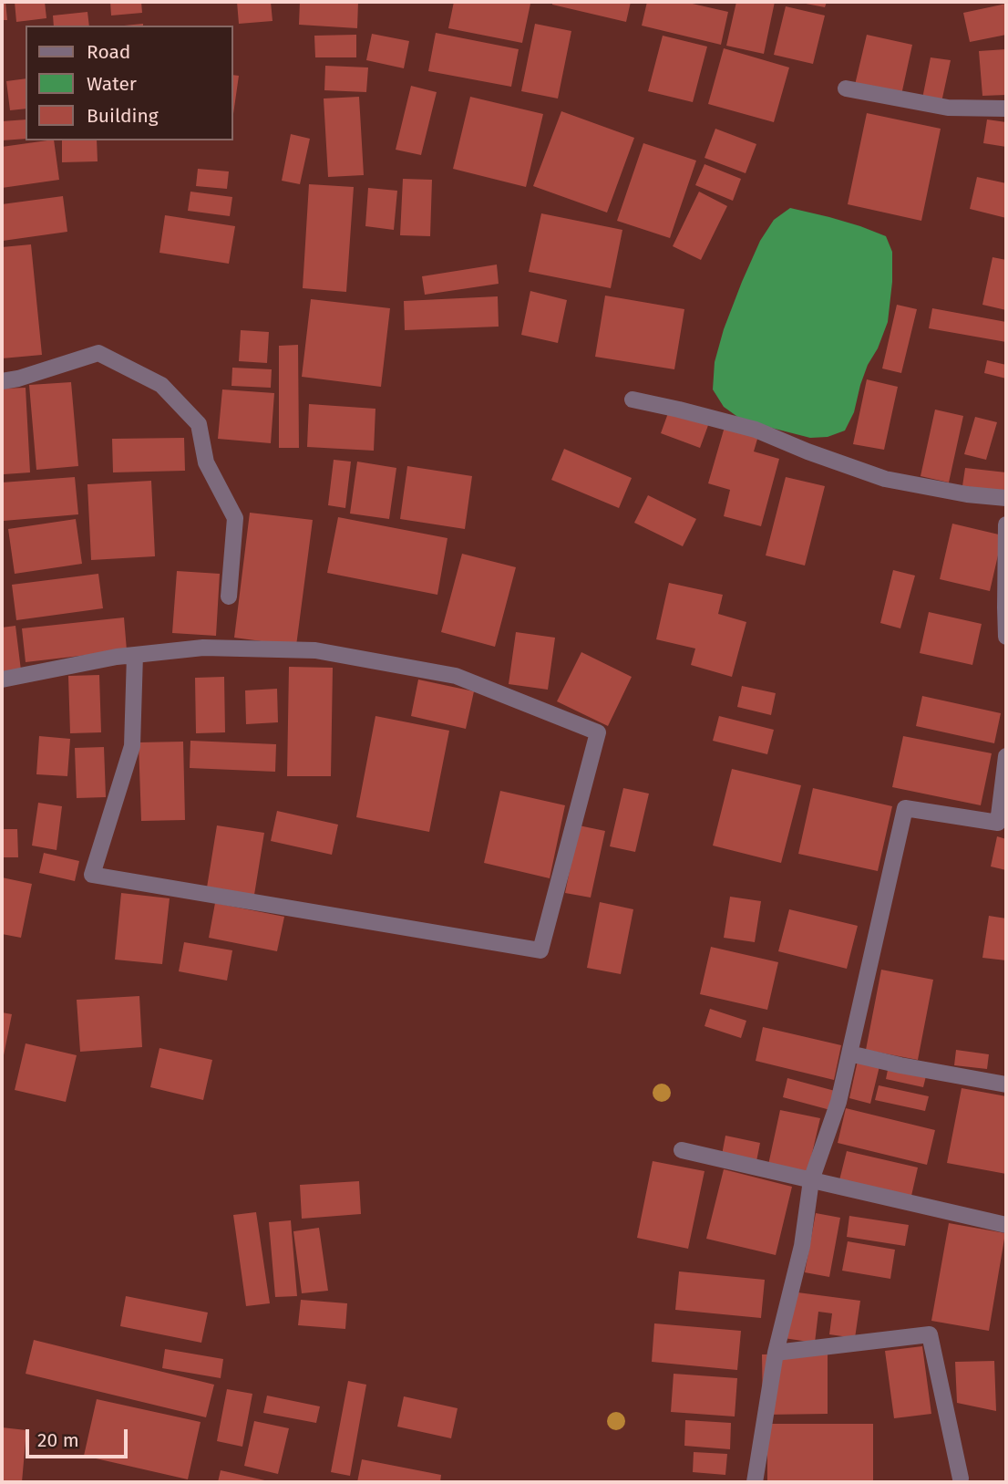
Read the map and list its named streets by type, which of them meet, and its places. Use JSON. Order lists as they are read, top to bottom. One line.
{"legend":["Road","Water","Building"],"scale_bar":"20 m"}
